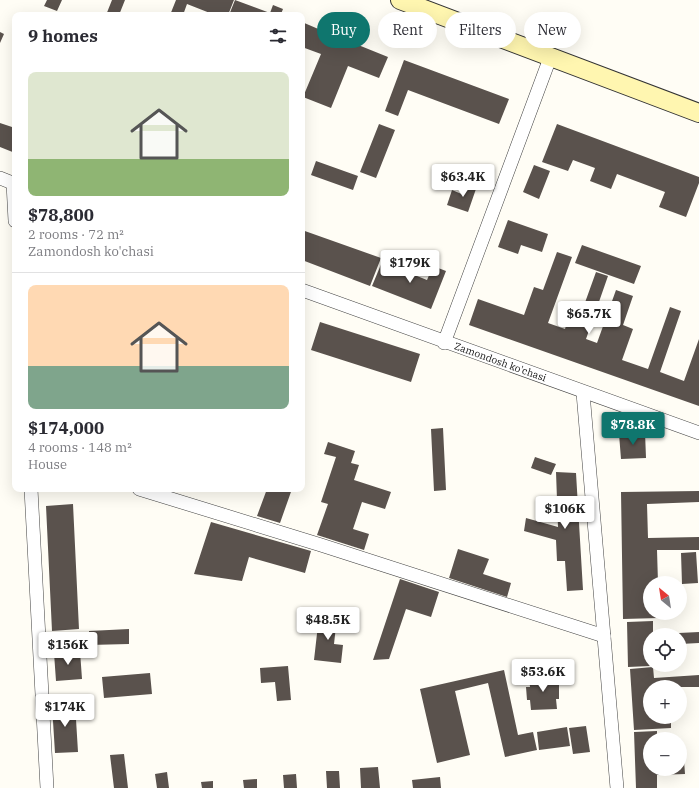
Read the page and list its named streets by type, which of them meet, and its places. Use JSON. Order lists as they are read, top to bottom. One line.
{"streets":{"street":["Zamondosh ko'chasi"]},"north":"top left","page":{"chip":["Buy","Rent","Filters","New"],"heading":"9 homes","list":[{"name":"$78,800","note":"2 rooms · 72 m² · Zamondosh ko'chasi"},{"name":"$174,000","note":"4 rooms · 148 m² · House"}],"price":["$63.4K","$179K","$65.7K","$78.8K","$106K","$48.5K","$156K","$53.6K","$174K"],"map_buttons":["+","−"]}}
